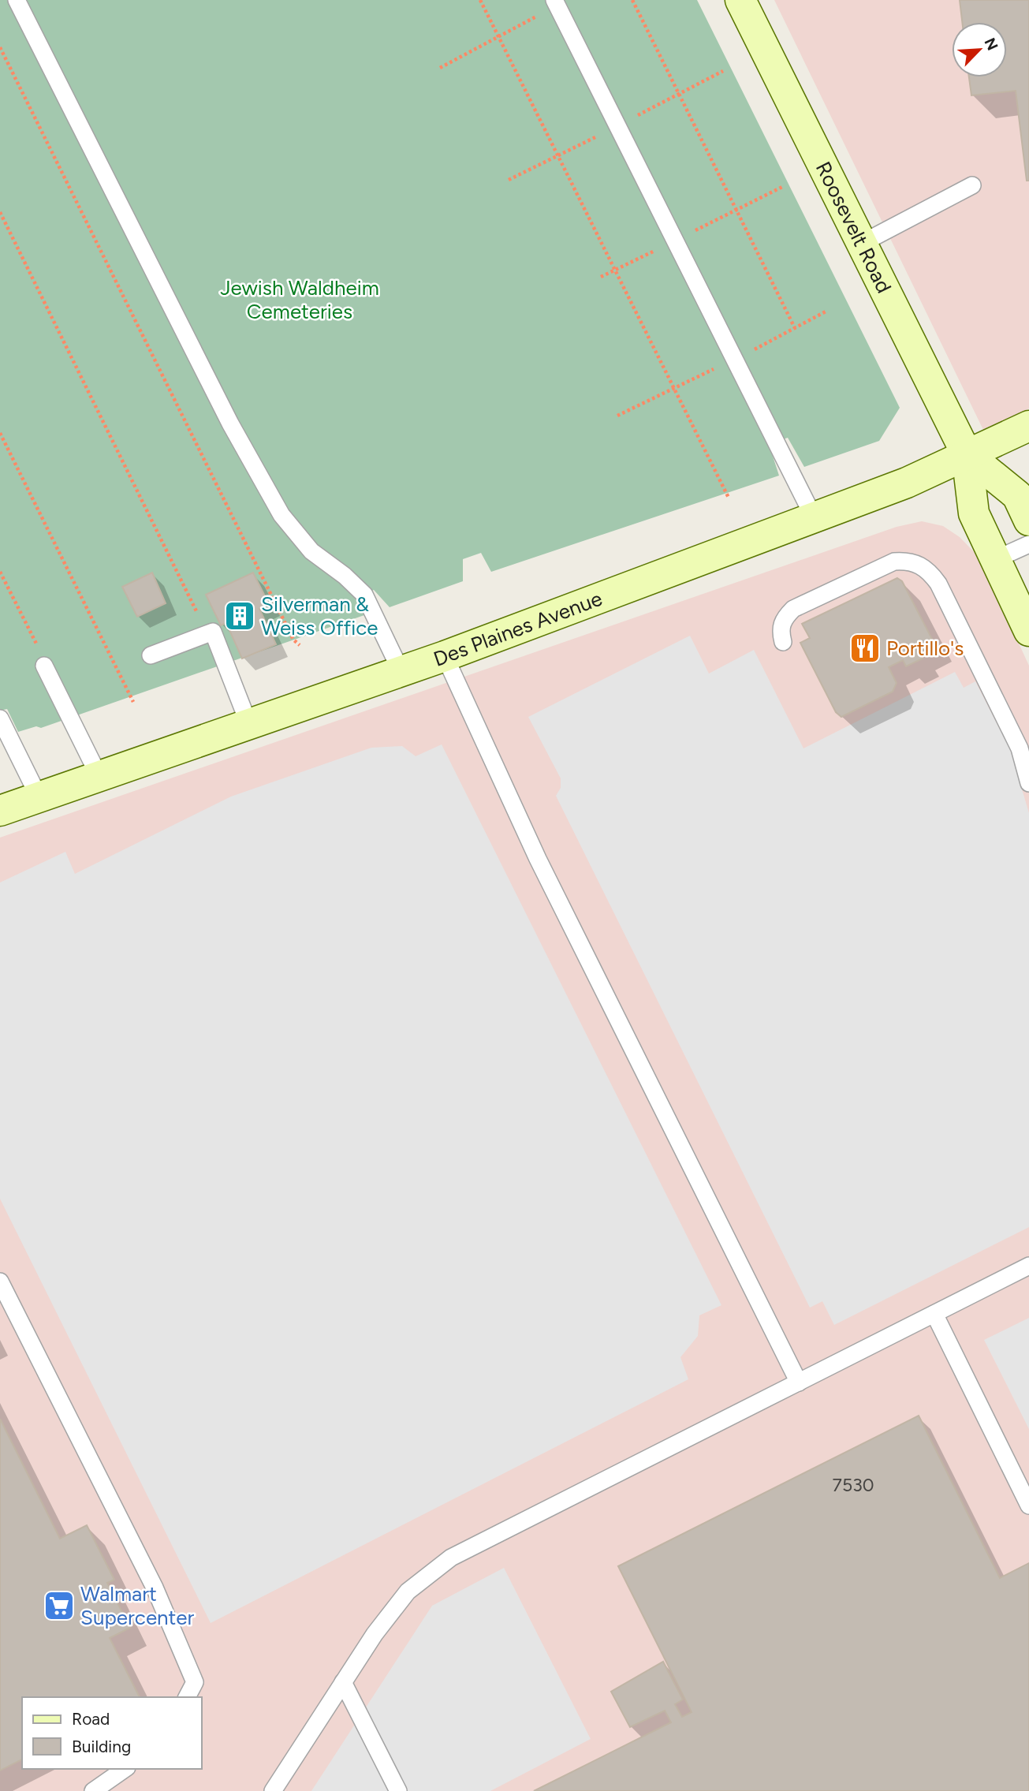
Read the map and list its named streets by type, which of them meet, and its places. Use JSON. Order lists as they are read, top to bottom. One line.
{"streets":{"main road":["Roosevelt Road","Des Plaines Avenue"]},"crossings":[["Roosevelt Road","Des Plaines Avenue"]],"parks":["Jewish Waldheim Cemeteries"],"places":{"building":["Silverman & Weiss Office"],"restaurant":["Portillo's"],"supermarket":["Walmart Supercenter"]},"house_numbers":["7530"],"legend":["Road","Building"],"north":"top right"}
